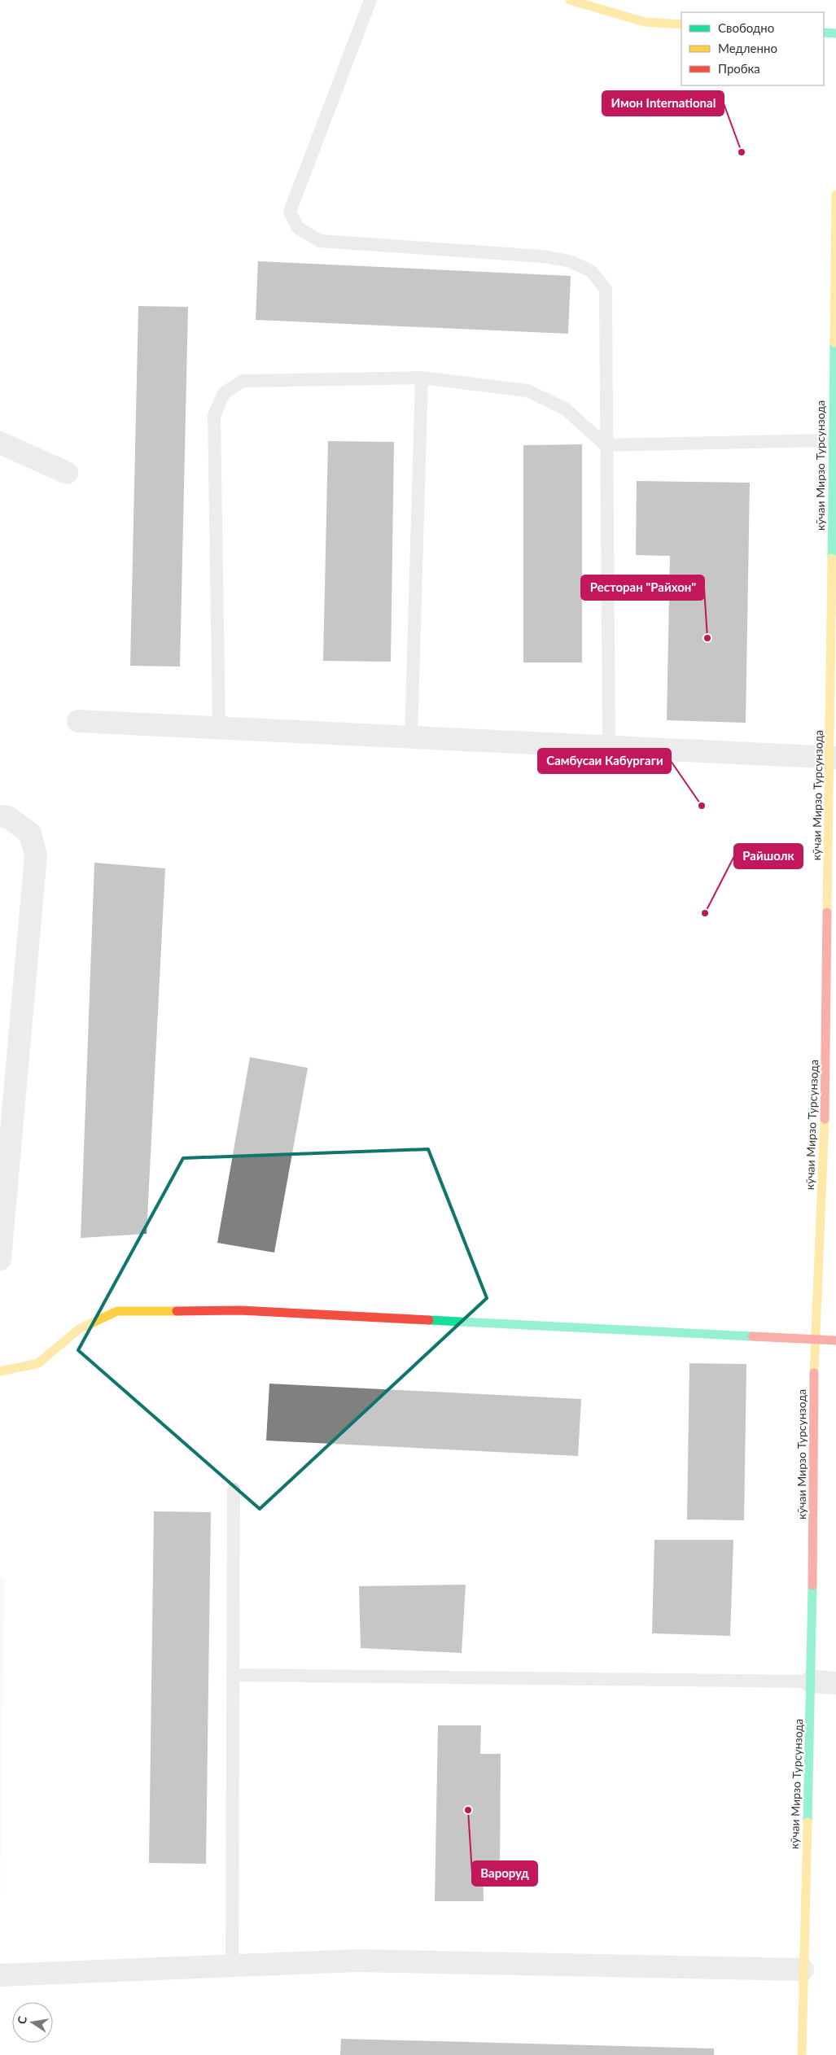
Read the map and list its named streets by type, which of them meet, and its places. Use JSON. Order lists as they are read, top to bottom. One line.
{"streets":{"main road":["кӯчаи Мирзо Турсунзода"]},"places":["Имон International","Ресторан \"Райхон\"","Самбусаи Кабургаги","Райшолк","Вароруд"],"legend":["Свободно","Медленно","Пробка"],"north":"left"}
